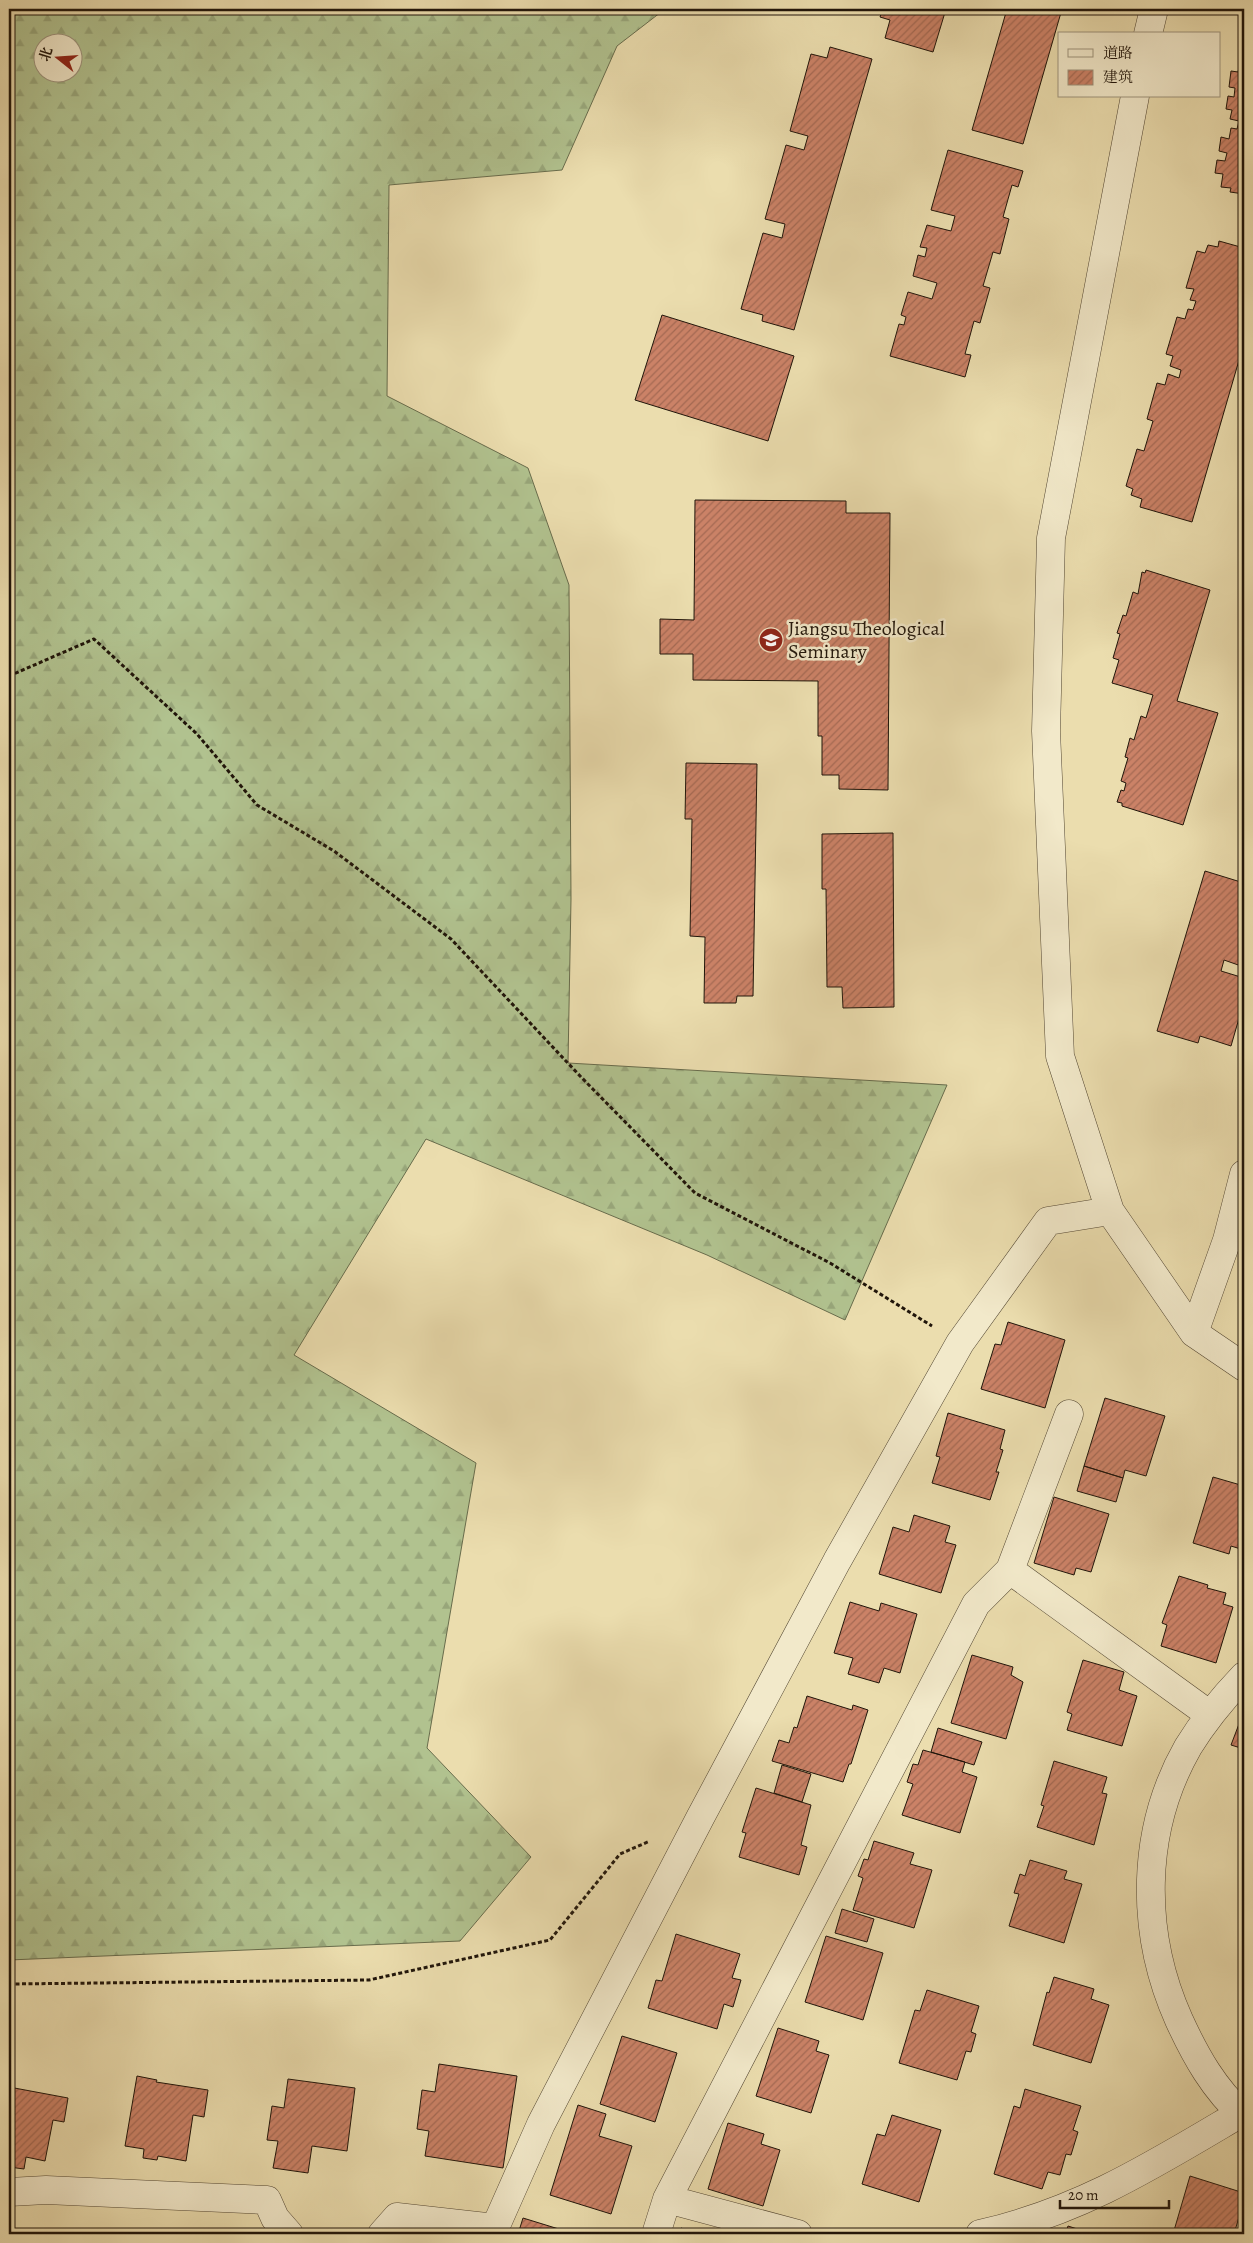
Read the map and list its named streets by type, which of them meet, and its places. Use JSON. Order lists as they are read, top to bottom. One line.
{"places":{"school or university":["Jiangsu Theological Seminary"]},"legend":["道路","建筑"],"scale_bar":"20 m","north":"left"}
